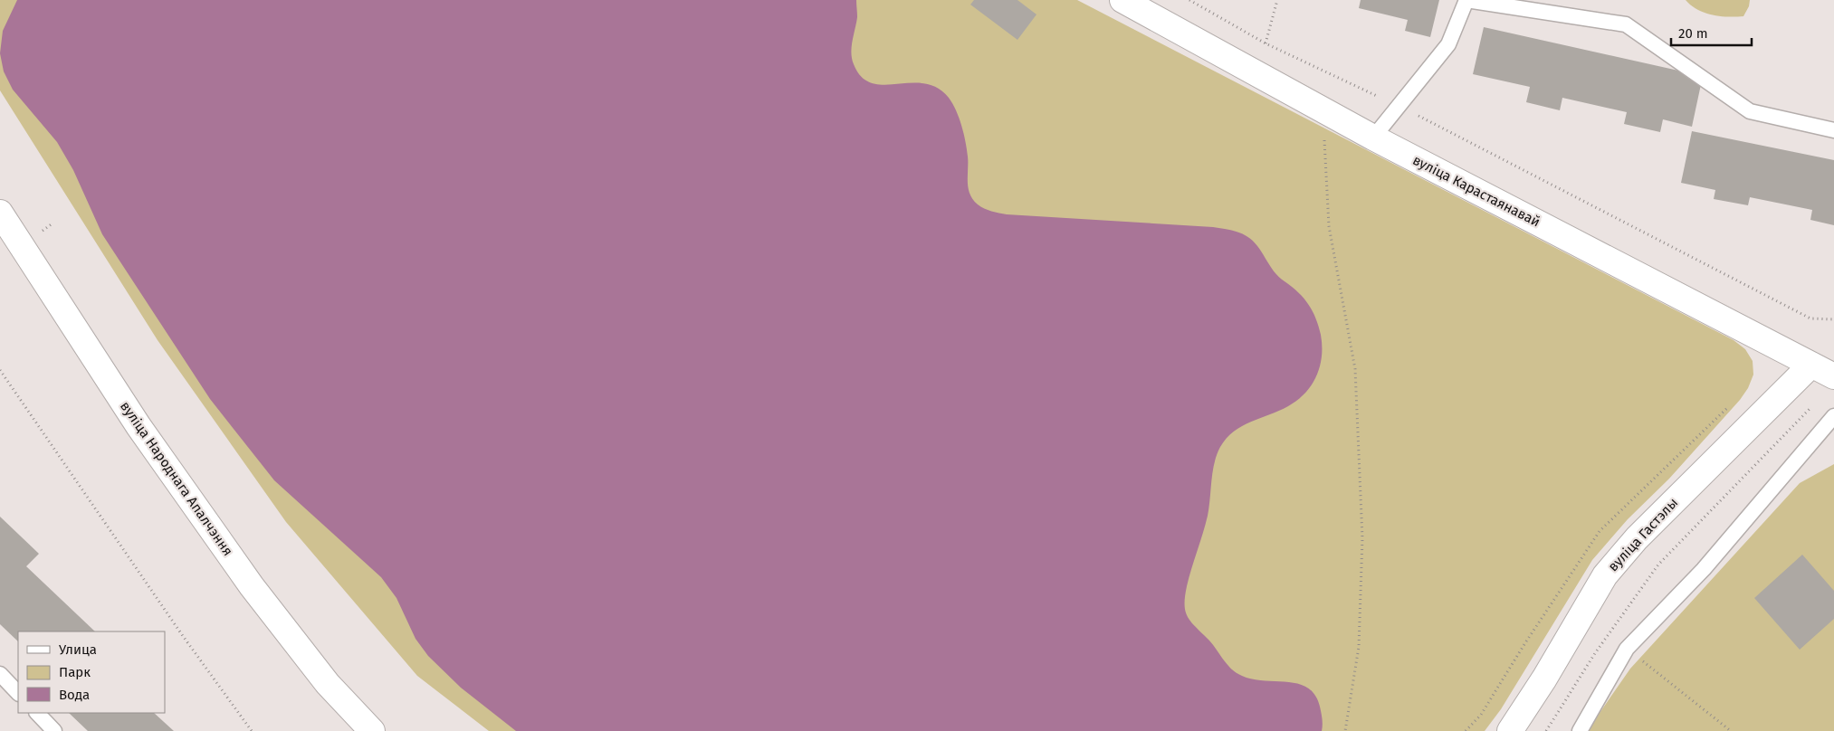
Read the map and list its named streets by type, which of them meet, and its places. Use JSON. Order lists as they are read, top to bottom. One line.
{"streets":{"street":["вуліца Карастаянавай","вуліца Народнага Апалчэння","вуліца Гастэлы"]},"crossings":[["вуліца Карастаянавай","вуліца Гастэлы"]],"legend":["Улица","Парк","Вода"],"scale_bar":"20 m"}
